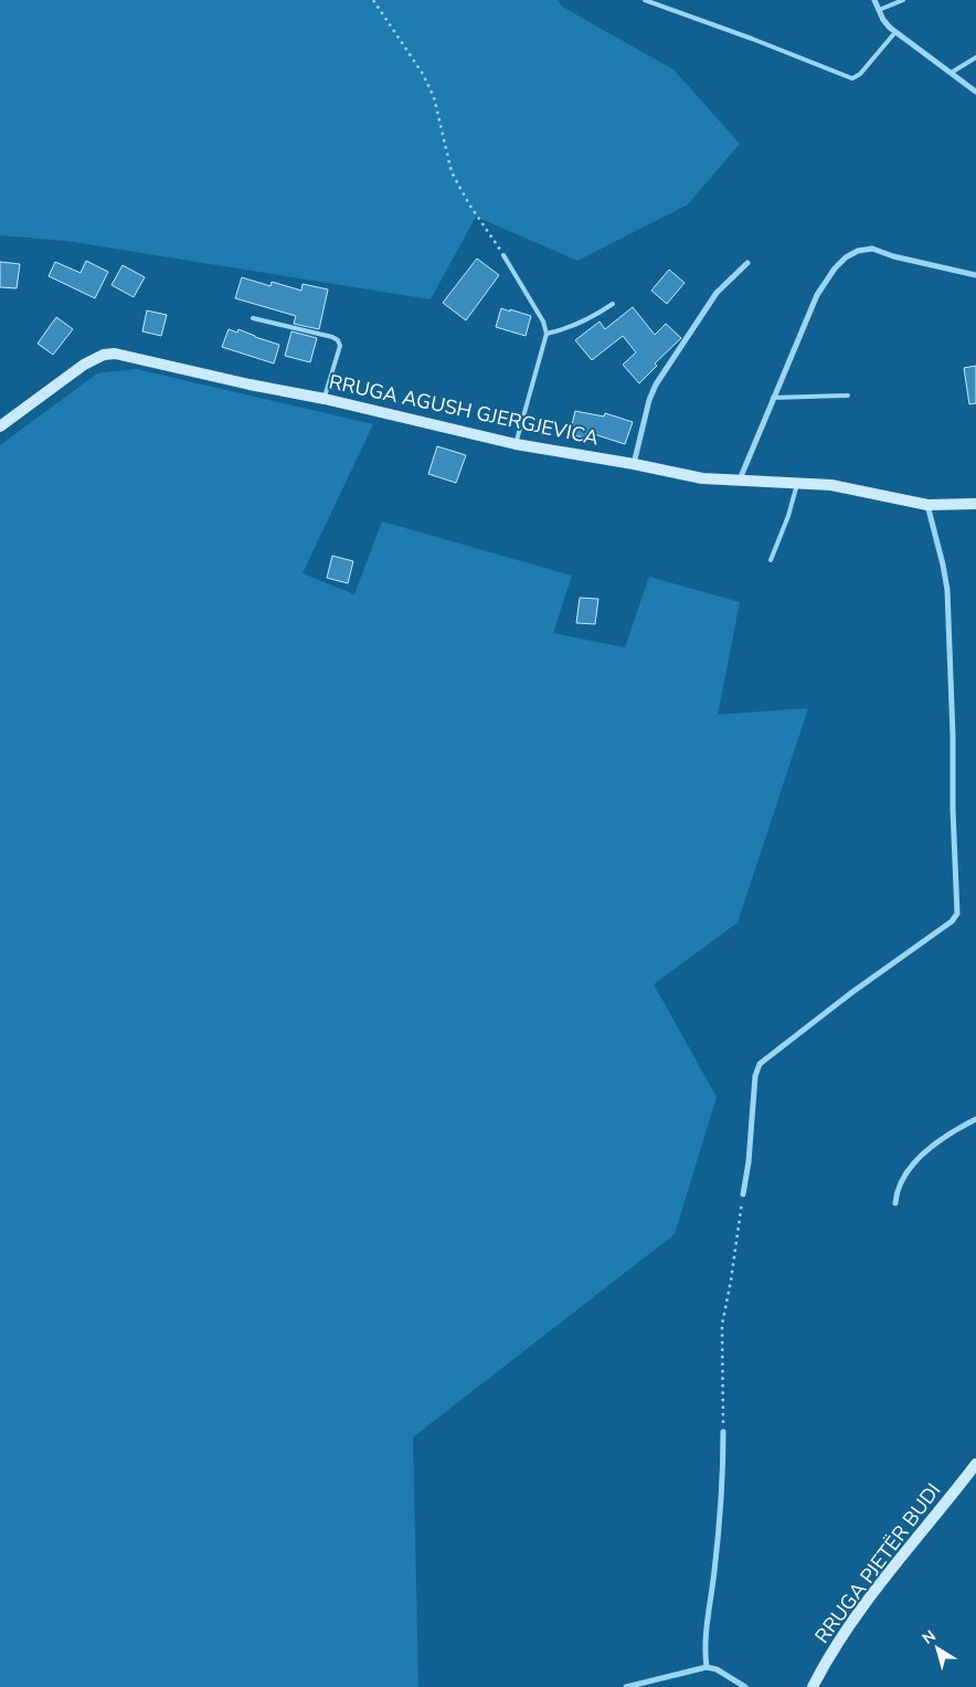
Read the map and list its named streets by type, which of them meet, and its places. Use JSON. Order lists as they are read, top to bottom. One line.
{"streets":{"main road":["RRUGA AGUSH GJERGJEVICA","RRUGA PJETËR BUDI"]},"north":"top left"}
